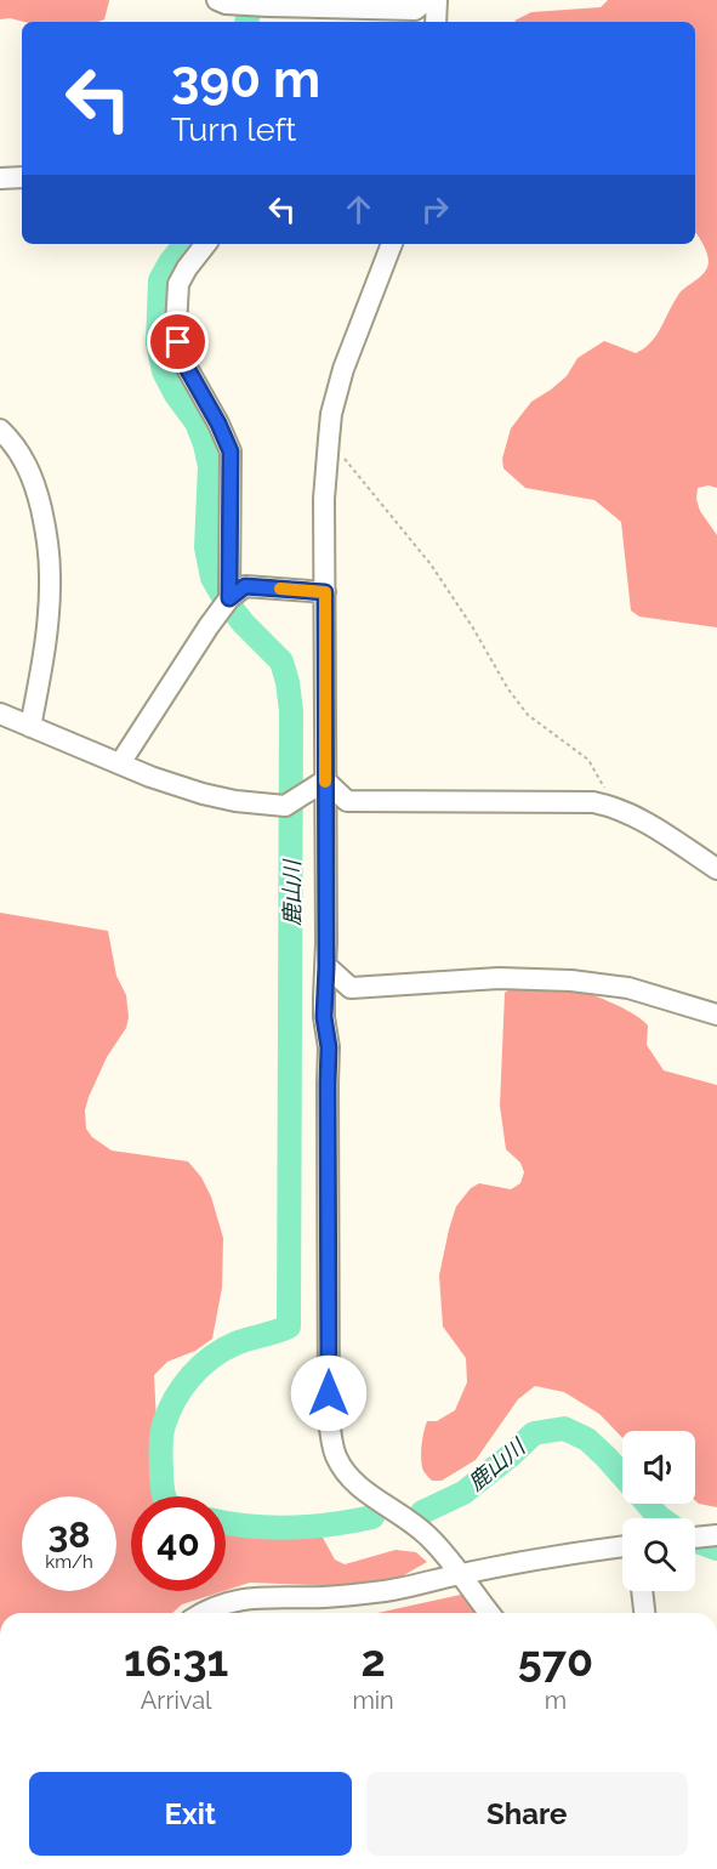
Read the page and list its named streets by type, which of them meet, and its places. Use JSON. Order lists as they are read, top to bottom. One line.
{"water":["鹿山川"],"page":{"turn":["390 m","Turn left"],"speed":"38 km/h","limit":"40","eta":["16:31","Arrival","2","min","570","m"],"buttons":["Exit","Share"]}}
